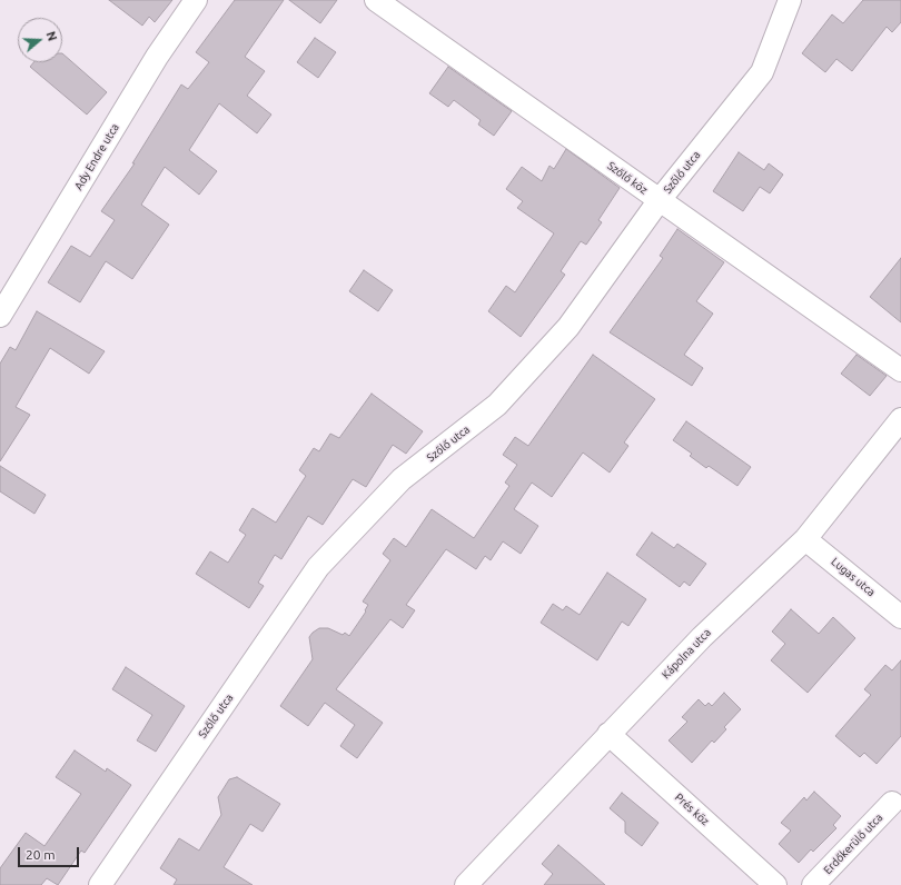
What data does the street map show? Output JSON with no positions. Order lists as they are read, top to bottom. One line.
{"streets":{"street":["Ady Endre utca","Szőlő utca","Szőlő köz","Lugas utca","Kápolna utca","Prés köz","Erdőkerülő utca"]},"crossings":[["Szőlő utca","Szőlő köz"],["Lugas utca","Kápolna utca"],["Kápolna utca","Prés köz"]],"scale_bar":"20 m","north":"right"}
